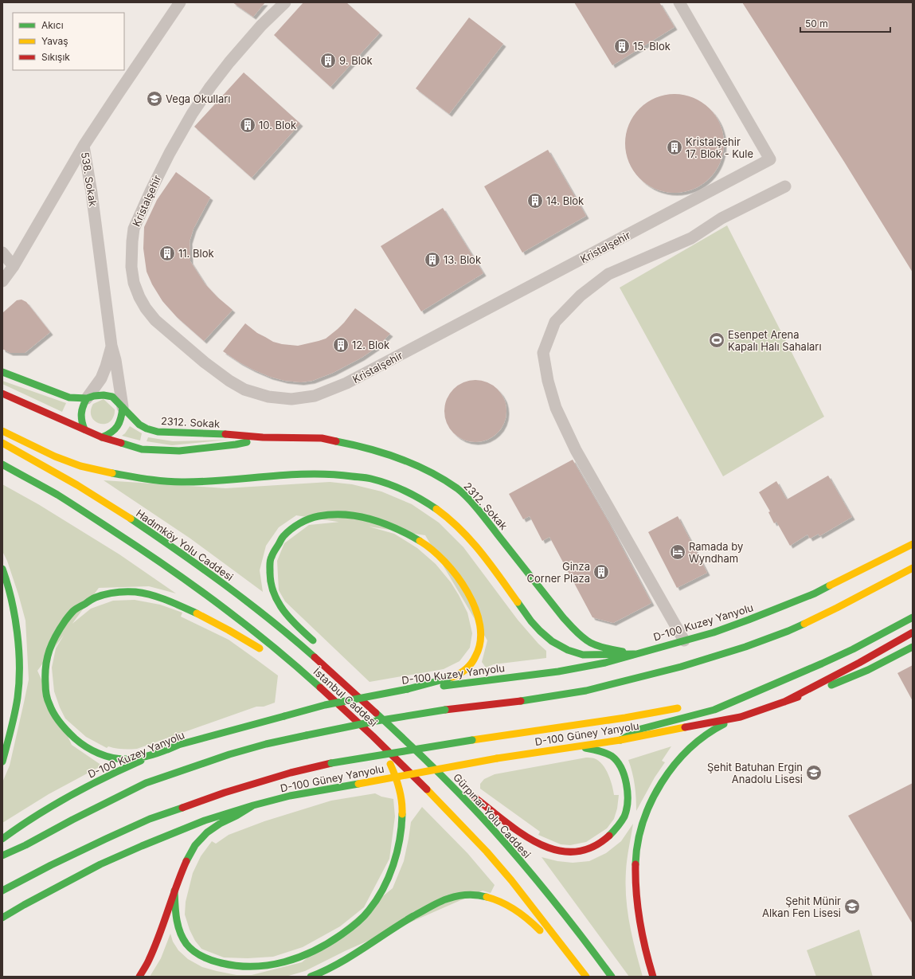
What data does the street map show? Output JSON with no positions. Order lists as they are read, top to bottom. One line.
{"streets":{"main road":["2312. Sokak","Hadımköy Yolu Caddesi","D-100 Kuzey Yanyolu","İstanbul Caddesi","D-100 Güney Yanyolu","Gürpınar Yolu Caddesi"],"street":["538. Sokak","Kristalşehir"]},"crossings":[["538. Sokak","2312. Sokak"],["2312. Sokak","D-100 Kuzey Yanyolu"],["Hadımköy Yolu Caddesi","Gürpınar Yolu Caddesi"]],"places":{"building":["15. Blok","9. Blok","10. Blok","Kristalşehir 17. Blok - Kule","14. Blok","11. Blok","13. Blok","12. Blok","Ginza Corner Plaza"],"school or university":["Vega Okulları","Şehit Batuhan Ergin Anadolu Lisesi","Şehit Münir Alkan Fen Lisesi"],"sports":["Esenpet Arena Kapalı Halı Sahaları"],"hotel":["Ramada by Wyndham"]},"legend":["Akıcı","Yavaş","Sıkışık"],"scale_bar":"50 m"}
